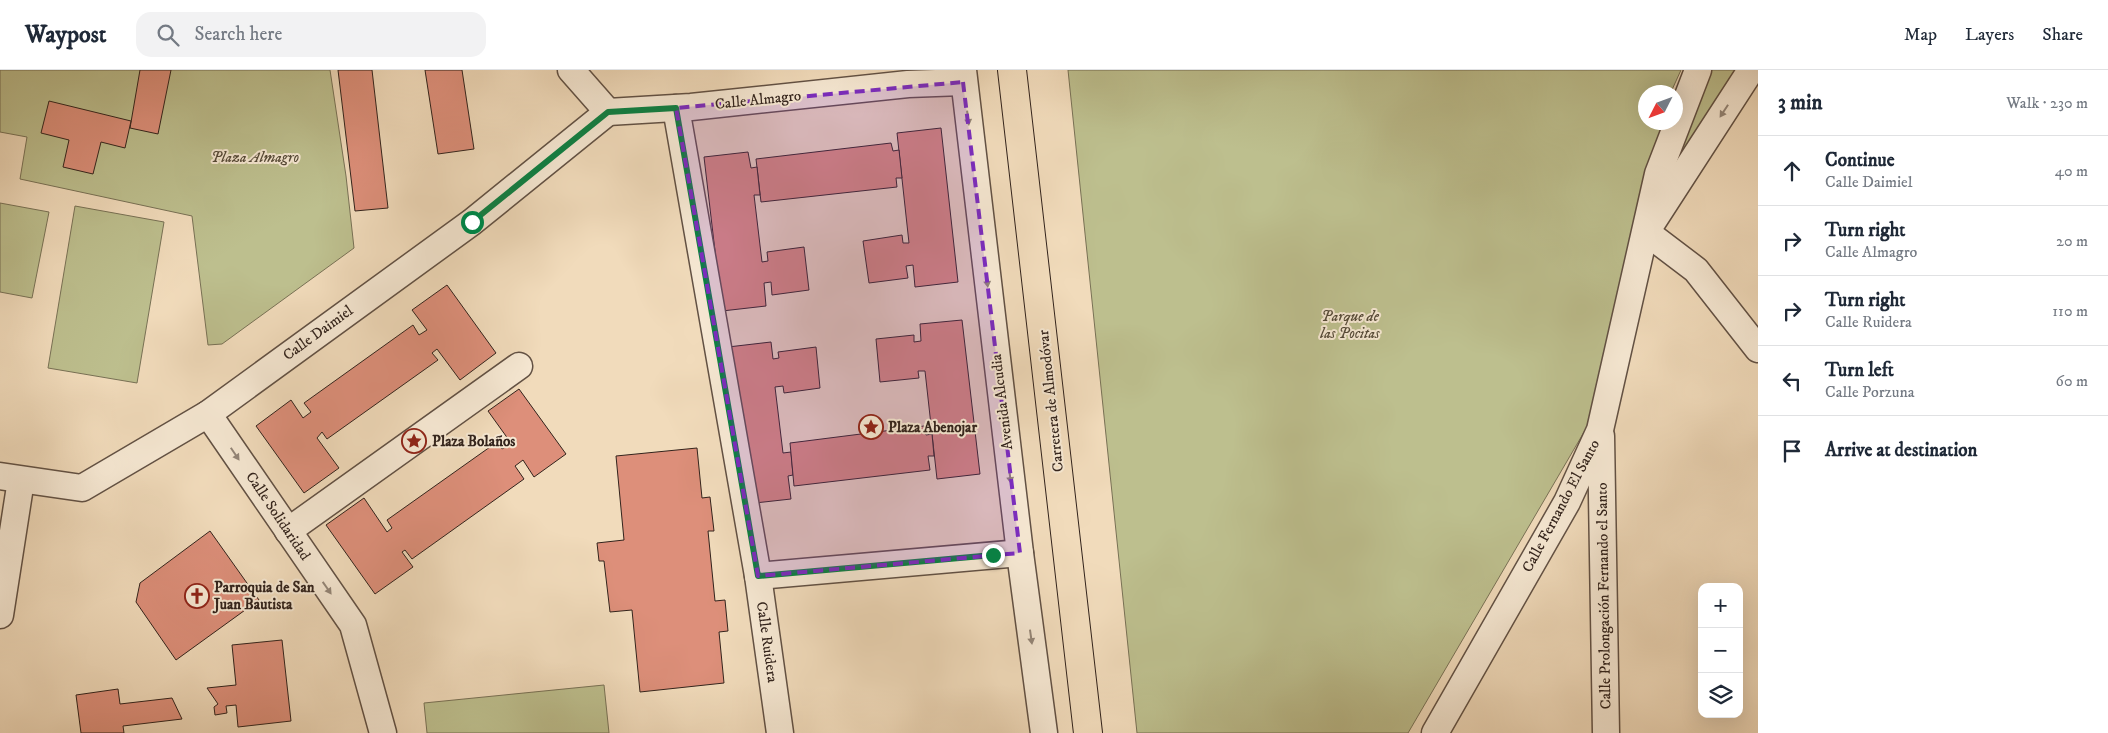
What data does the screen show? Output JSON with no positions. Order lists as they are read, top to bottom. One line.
{"streets":{"main road":["Carretera de Almodóvar"],"street":["Calle Almagro","Calle Daimiel","Avenida Alcudia","Calle Fernando El Santo","Calle Solidaridad","Calle Prolongación Fernando el Santo","Calle Ruidera"]},"crossings":[["Calle Almagro","Calle Daimiel"],["Calle Almagro","Avenida Alcudia"],["Calle Almagro","Calle Ruidera"],["Calle Daimiel","Calle Solidaridad"],["Calle Fernando El Santo","Calle Prolongación Fernando el Santo"]],"one_way":["Avenida Alcudia","Calle Solidaridad"],"parks":["Plaza Almagro","Parque de las Pocitas"],"places":{"place":["Plaza Abenojar","Plaza Bolaños"],"church":["Parroquia de San Juan Bautista"]},"north":"bottom left","page":{"header":"Waypost","search":"Search here","nav":["Map","Layers","Share"],"heading":["3 min","Walk · 230 m"],"list":[["Continue","Calle Daimiel","40 m"],["Turn right","Calle Almagro","20 m"],["Turn right","Calle Ruidera","110 m"],["Turn left","Calle Porzuna","60 m"],"Arrive at destination"],"map_buttons":["+","−"]}}
